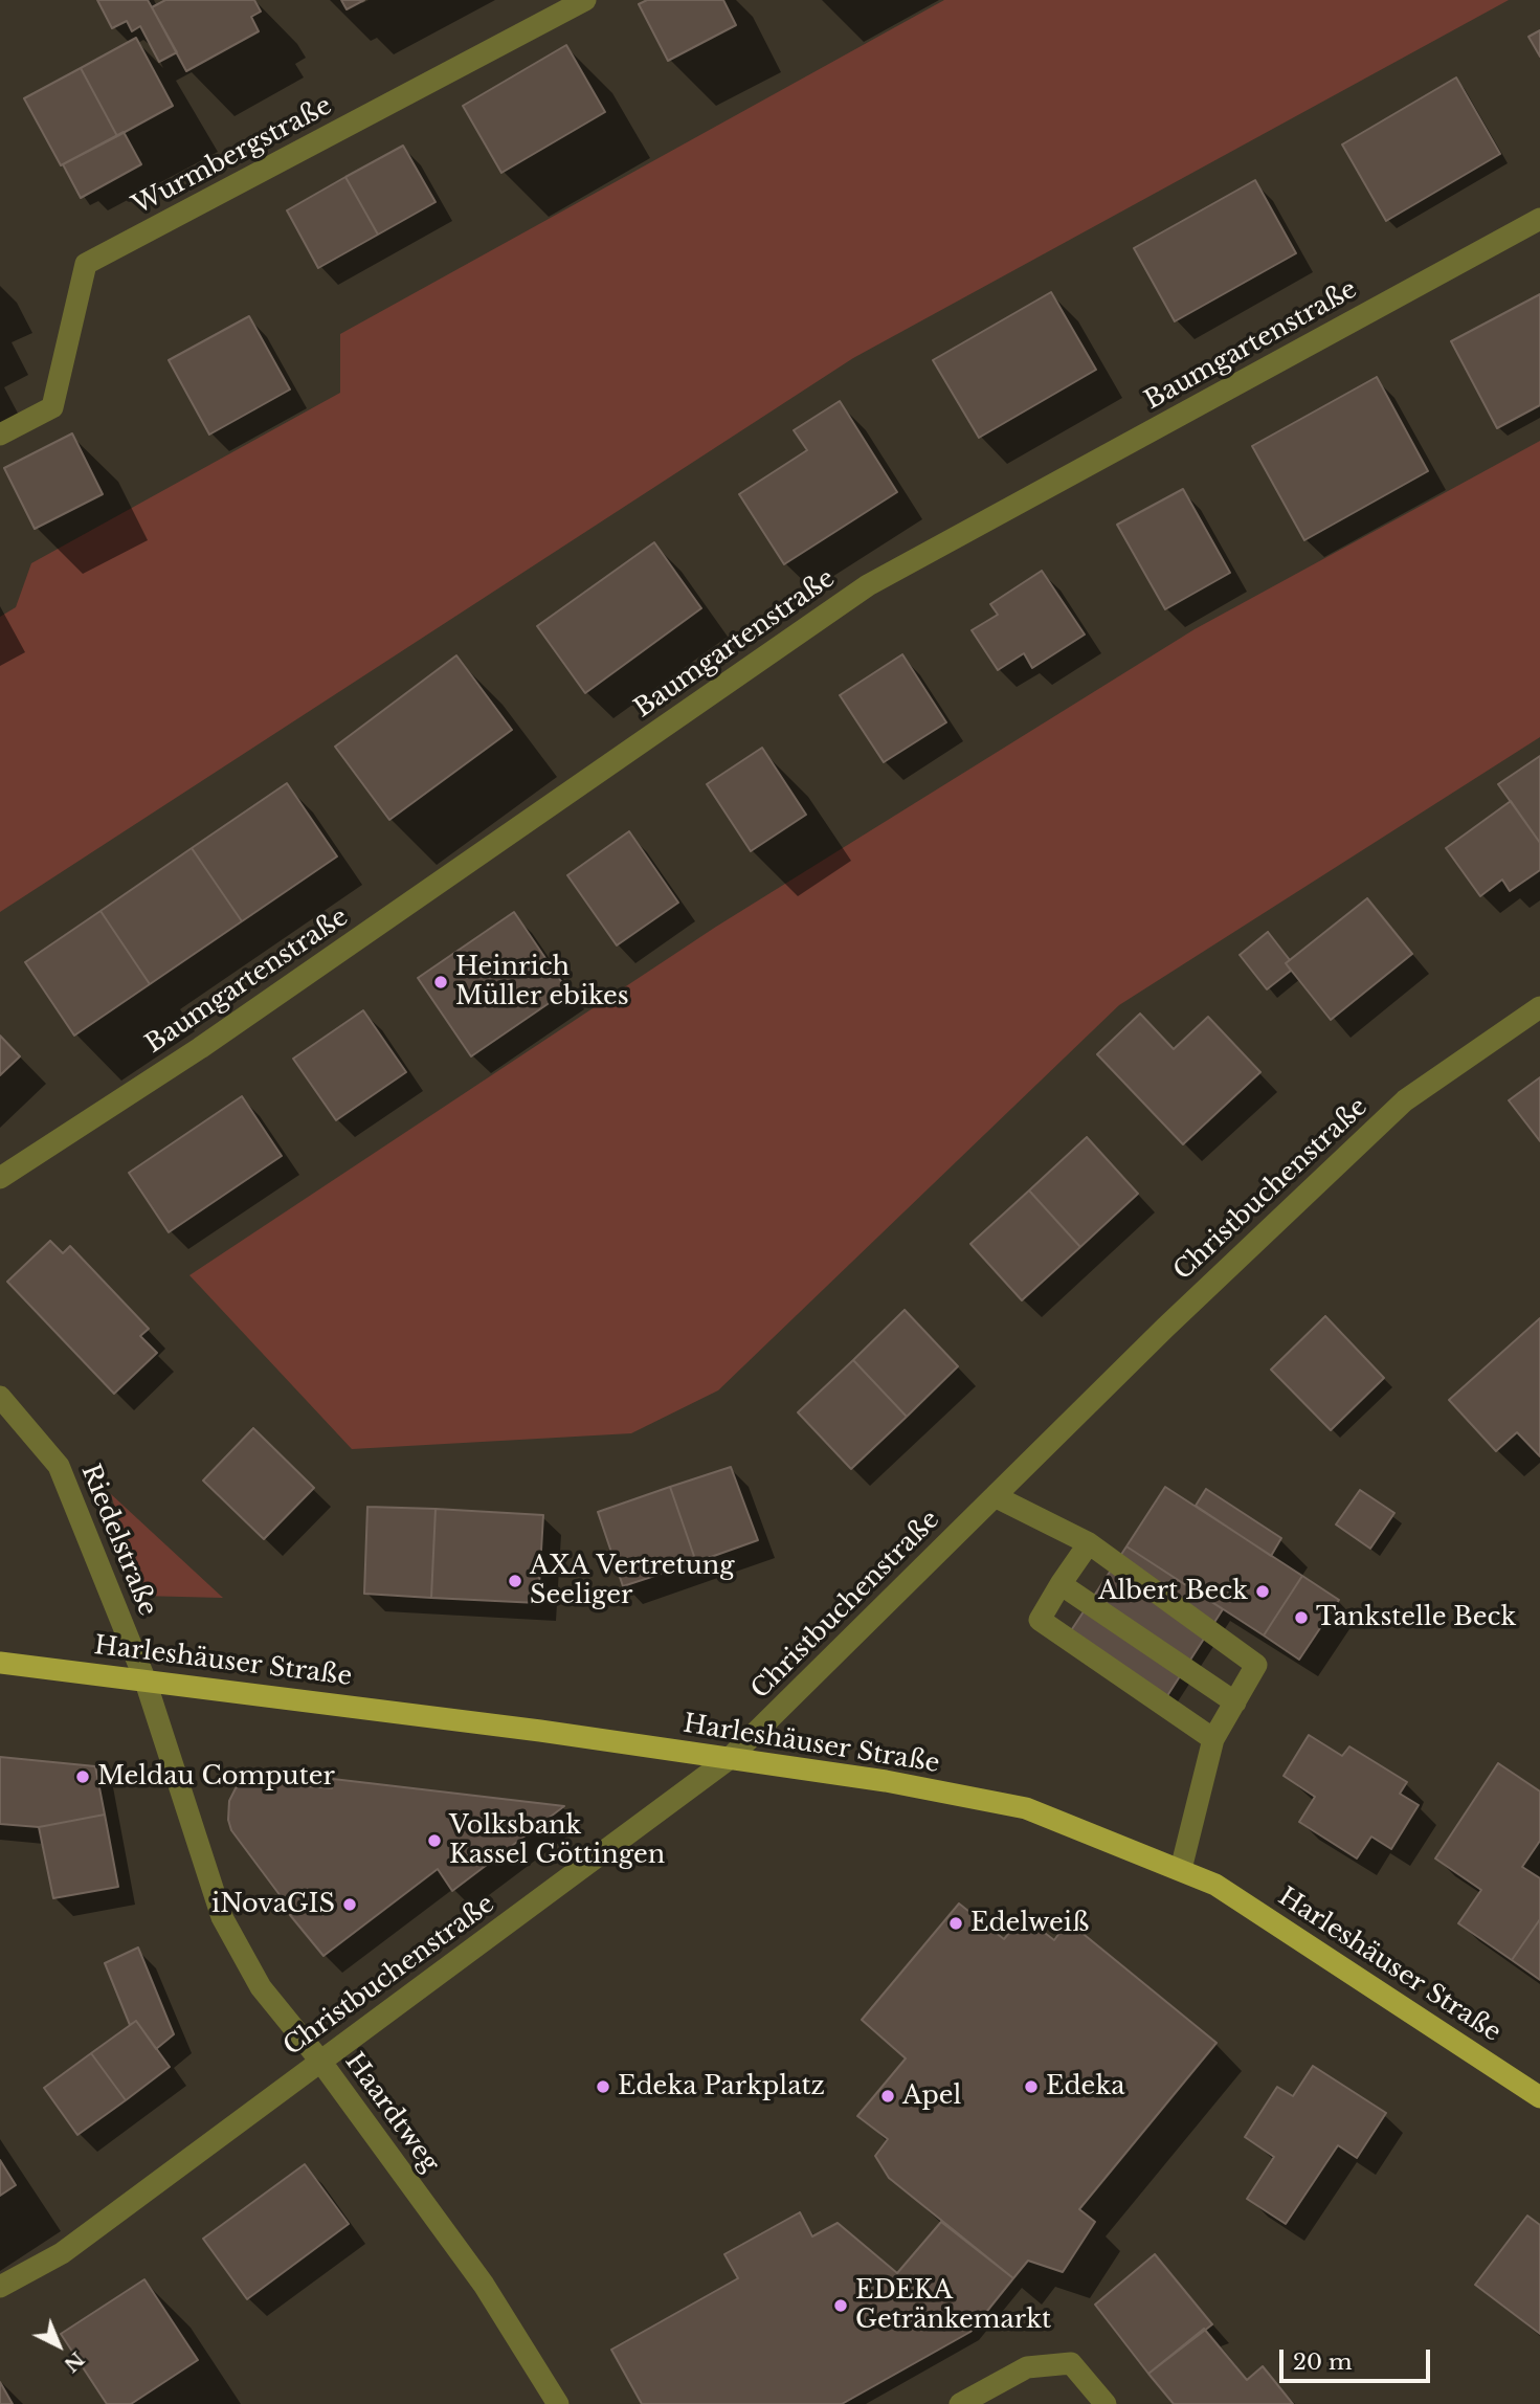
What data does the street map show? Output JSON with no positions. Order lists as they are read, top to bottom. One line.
{"streets":{"main road":["Harleshäuser Straße"],"street":["Wurmbergstraße","Baumgartenstraße","Christbuchenstraße","Riedelstraße","Haardtweg"]},"crossings":[["Christbuchenstraße","Harleshäuser Straße"],["Christbuchenstraße","Haardtweg"],["Riedelstraße","Harleshäuser Straße"],["Riedelstraße","Haardtweg"],["Harleshäuser Straße","Haardtweg"]],"places":["Heinrich Müller ebikes","AXA Vertretung Seeliger","Albert Beck","Tankstelle Beck","Meldau Computer","Volksbank Kassel Göttingen","iNovaGIS","Edelweiß","Edeka Parkplatz","Edeka","Apel","EDEKA Getränkemarkt"],"scale_bar":"20 m","north":"bottom right"}
